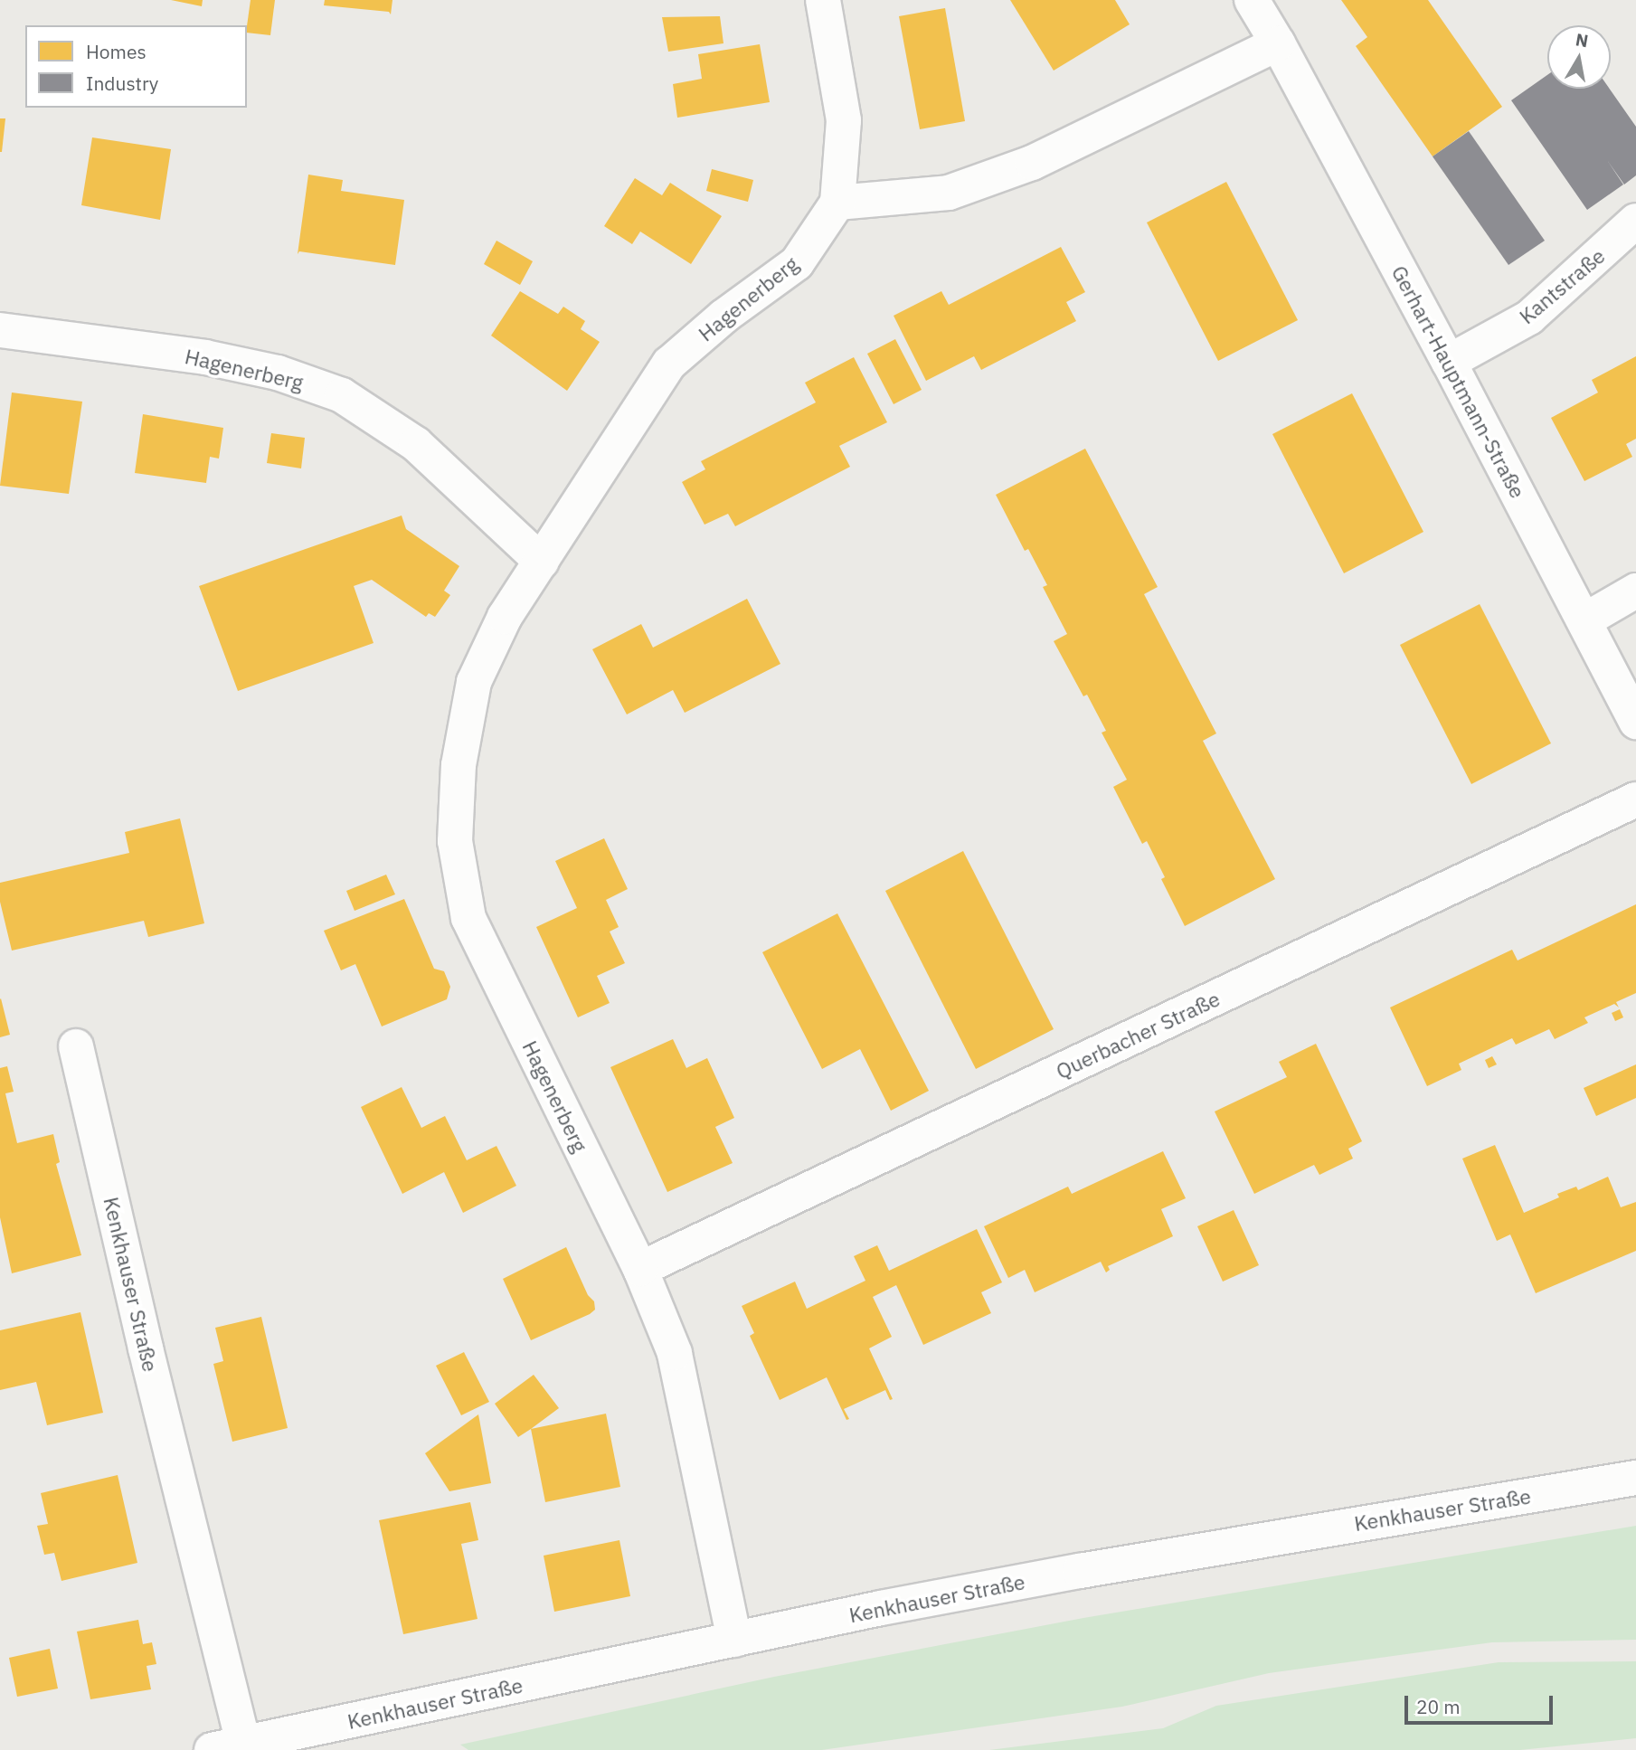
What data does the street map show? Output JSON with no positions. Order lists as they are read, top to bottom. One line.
{"streets":{"street":["Kantstraße","Hagenerberg","Gerhart-Hauptmann-Straße","Querbacher Straße","Kenkhauser Straße"]},"crossings":[["Kantstraße","Gerhart-Hauptmann-Straße"],["Hagenerberg","Querbacher Straße"],["Hagenerberg","Kenkhauser Straße"]],"legend":["Homes","Industry"],"scale_bar":"20 m","north":"top"}
